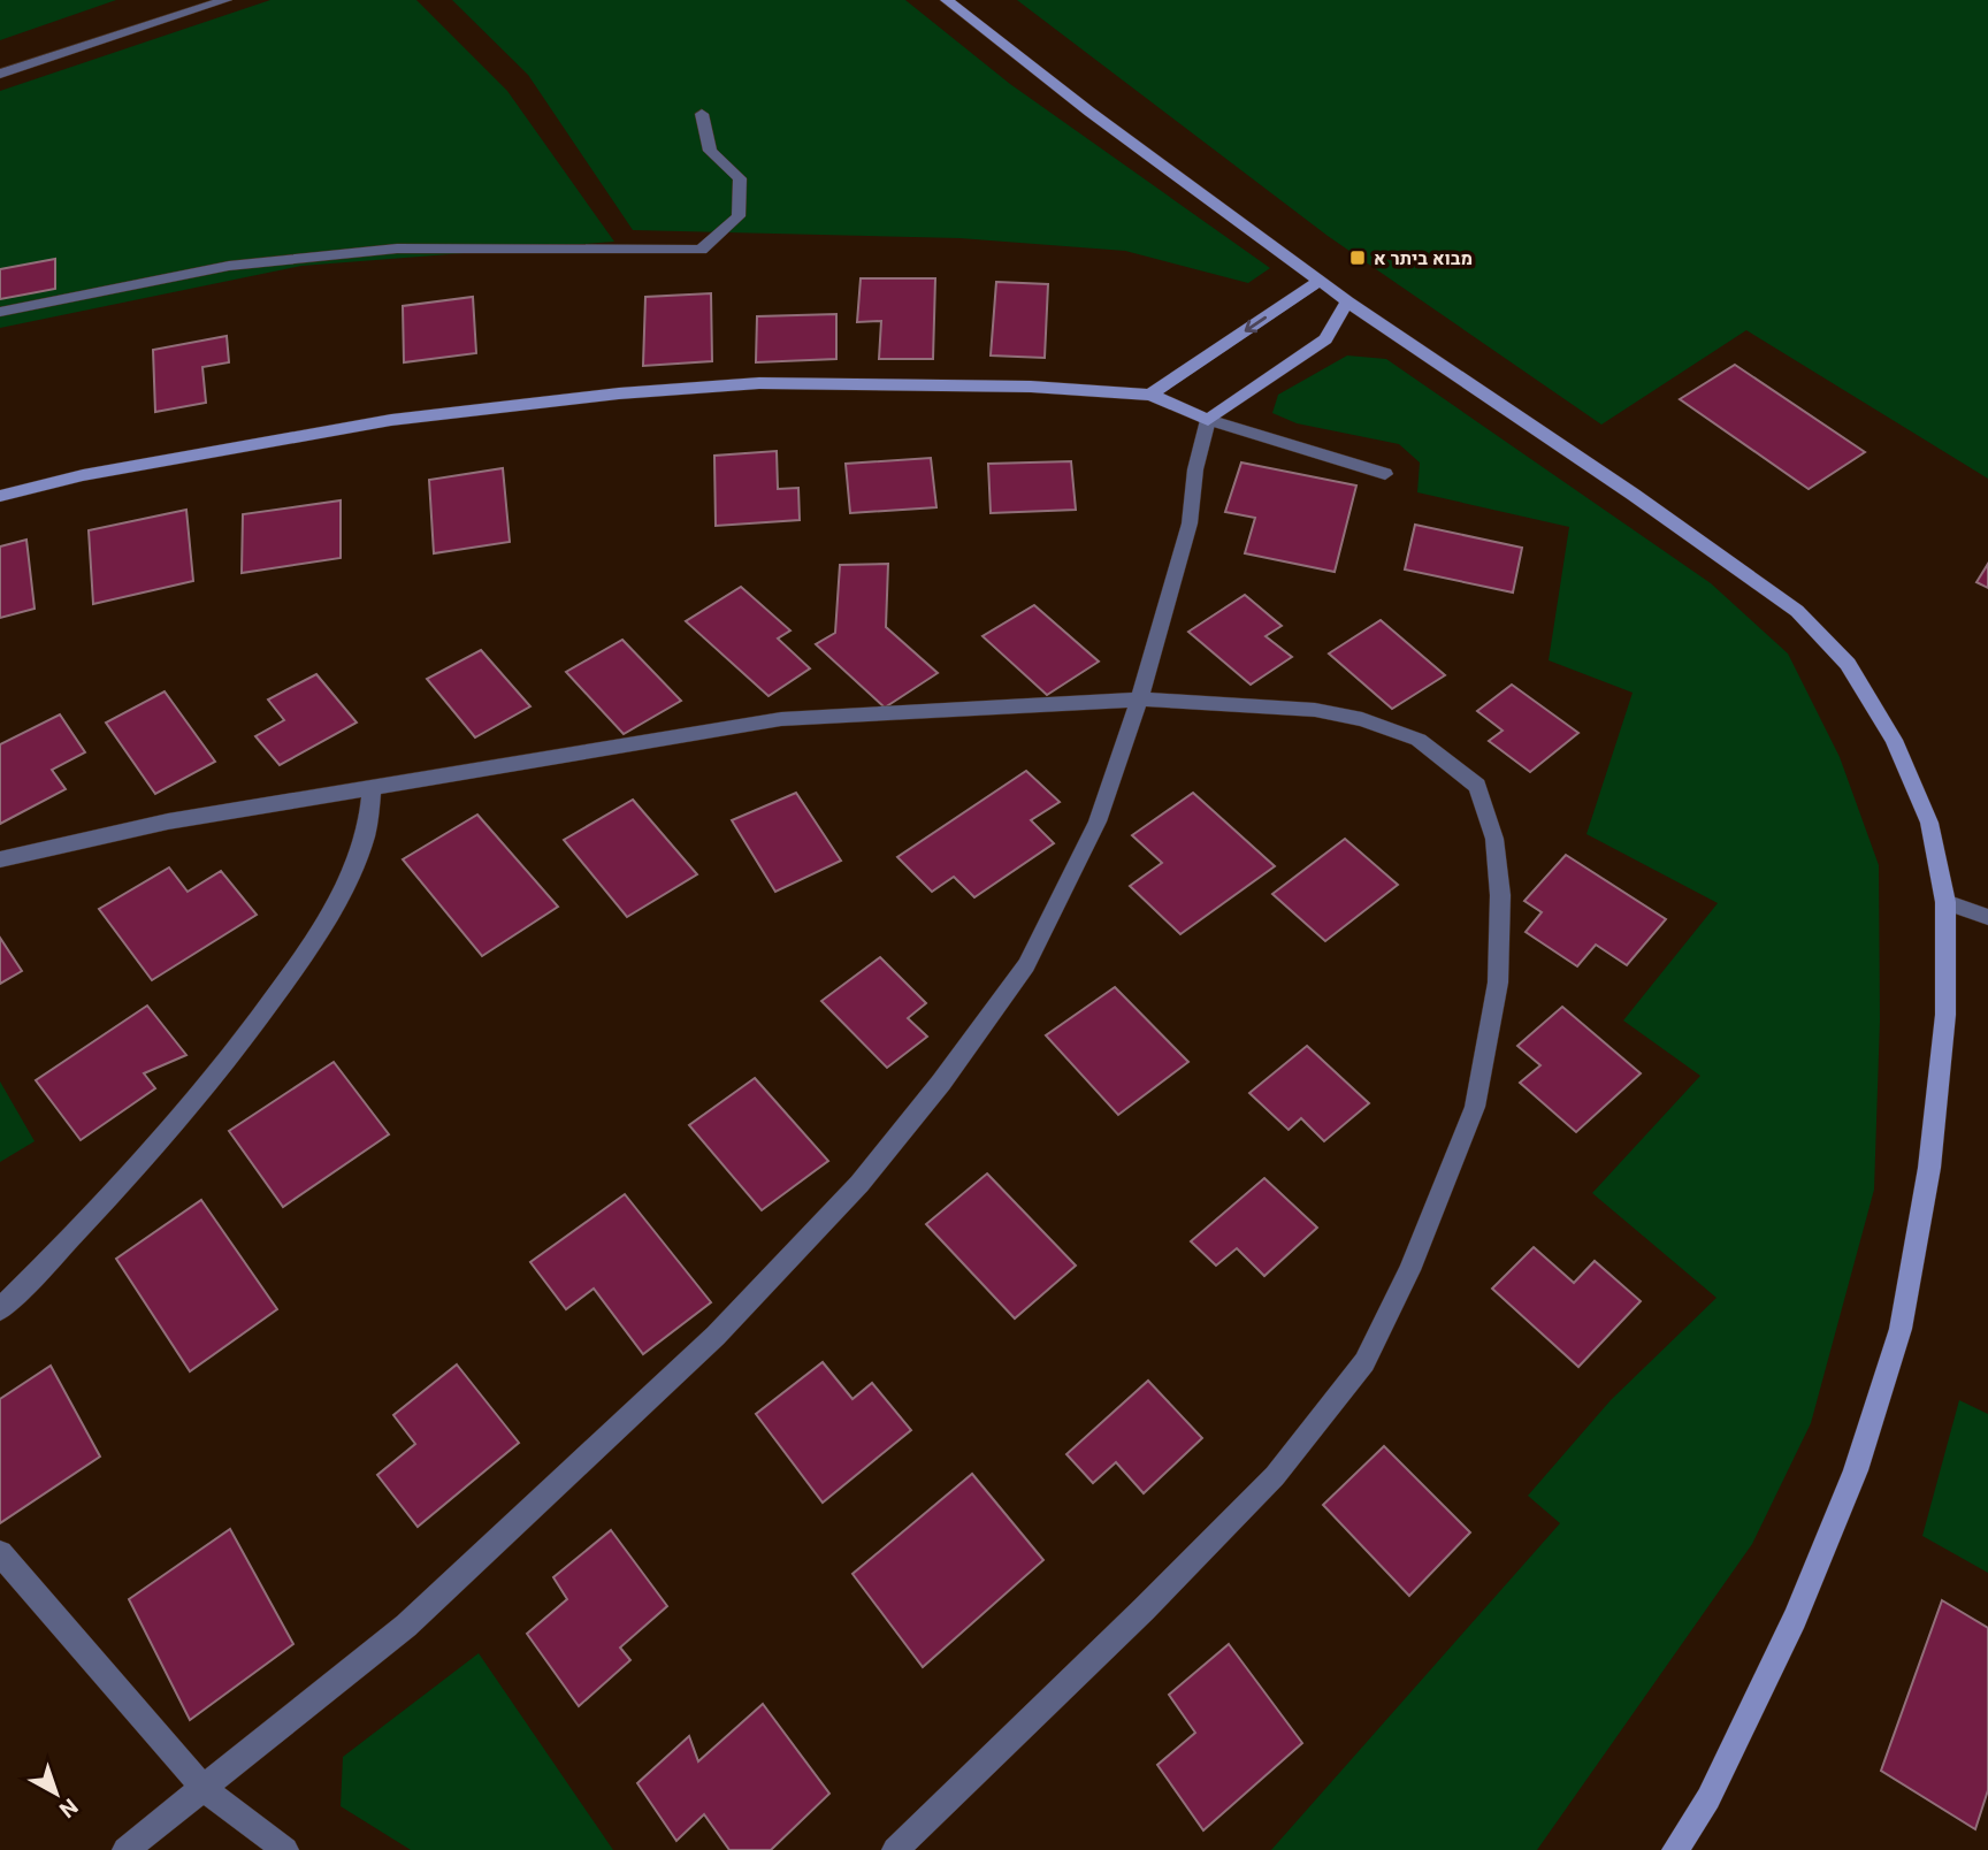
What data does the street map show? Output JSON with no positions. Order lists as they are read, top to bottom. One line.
{"places":{"transit":["מבוא ביתר א"]},"north":"bottom right"}
